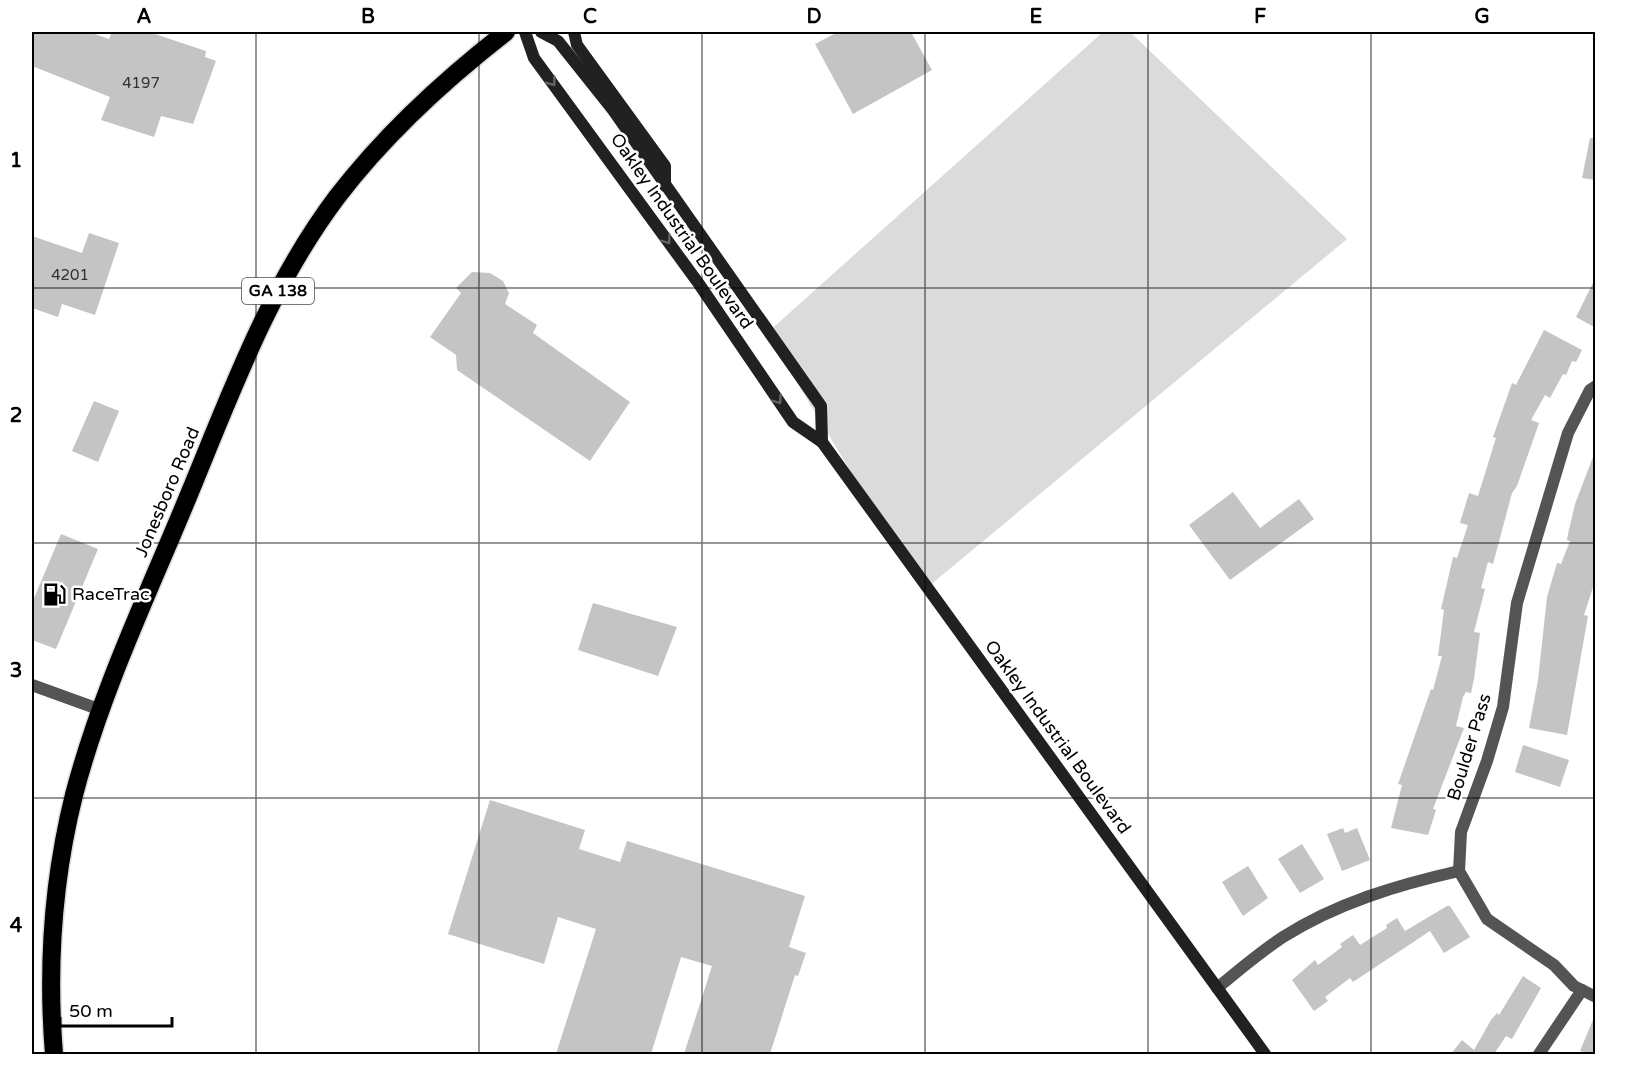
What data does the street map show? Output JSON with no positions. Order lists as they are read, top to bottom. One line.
{"streets":{"highway":["GA 138","Jonesboro Road"],"street":["Oakley Industrial Boulevard","Boulder Pass"]},"places":{"fuel station":["RaceTrac"]},"house_numbers":["4197","4201"],"scale_bar":"50 m","grid":{"columns":["A","B","C","D","E","F","G"],"rows":["1","2","3","4"]}}
